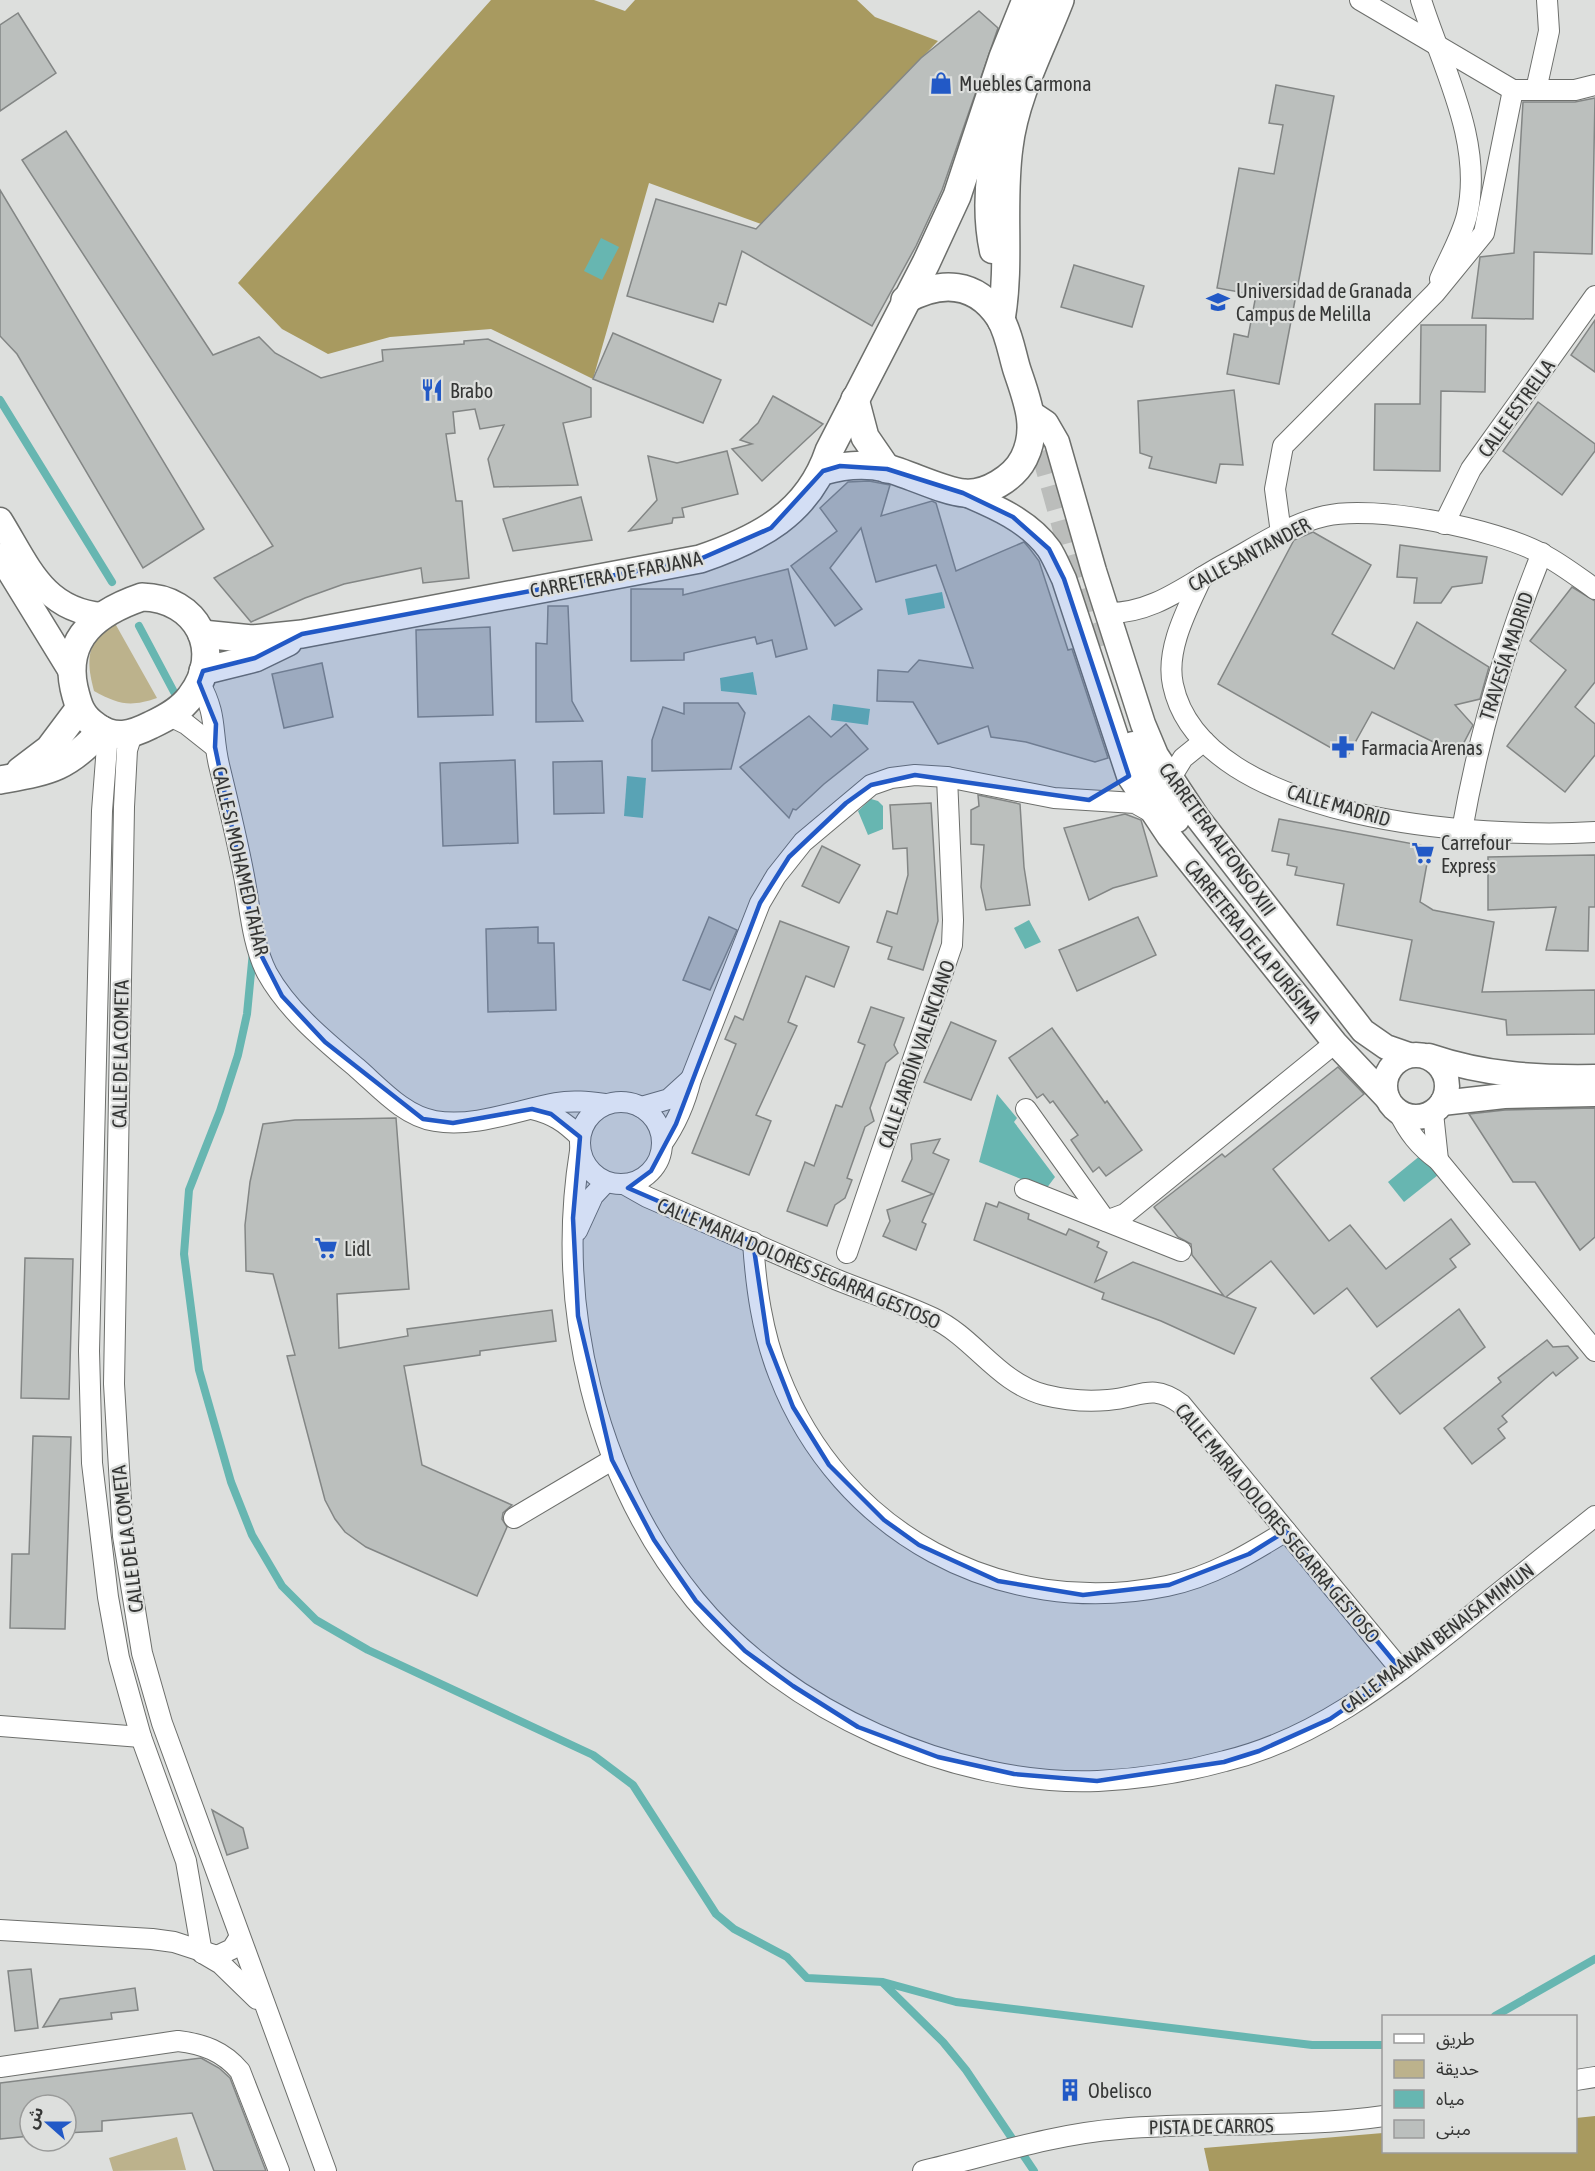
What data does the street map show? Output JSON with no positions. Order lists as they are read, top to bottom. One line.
{"streets":{"main road":["CARRETERA DE FARJANA"],"street":["CALLE ESTRELLA","CALLE SANTANDER","TRAVESÍA MADRID","CALLE MADRID","CARRETERA ALFONSO XIII","CALLE SI MOHAMED TAHAR","CARRETERA DE LA PURÍSIMA","CALLE DE LA COMETA","CALLE JARDÍN VALENCIANO","CALLE MARIA DOLORES SEGARRA GESTOSO","CALLE MAANAN BENAISA MIMUN","PISTA DE CARROS"]},"crossings":[["CALLE ESTRELLA","CALLE SANTANDER"],["CALLE SANTANDER","TRAVESÍA MADRID"],["CALLE SANTANDER","CALLE MADRID"],["CALLE SANTANDER","CARRETERA ALFONSO XIII"],["CARRETERA DE FARJANA","CARRETERA ALFONSO XIII"],["CARRETERA DE FARJANA","CALLE SI MOHAMED TAHAR"],["CARRETERA DE FARJANA","CALLE DE LA COMETA"],["TRAVESÍA MADRID","CALLE MADRID"],["CARRETERA ALFONSO XIII","CARRETERA DE LA PURÍSIMA"],["CALLE SI MOHAMED TAHAR","CALLE DE LA COMETA"],["CALLE SI MOHAMED TAHAR","CALLE MARIA DOLORES SEGARRA GESTOSO"],["CALLE SI MOHAMED TAHAR","CALLE MAANAN BENAISA MIMUN"],["CALLE MARIA DOLORES SEGARRA GESTOSO","CALLE MAANAN BENAISA MIMUN"]],"places":{"shop":["Muebles Carmona"],"school or university":["Universidad de Granada Campus de Melilla"],"restaurant":["Brabo"],"pharmacy":["Farmacia Arenas"],"supermarket":["Carrefour Express","Lidl"],"building":["Obelisco"]},"legend":["طريق","حديقة","مياه","مبنى"],"north":"left"}
